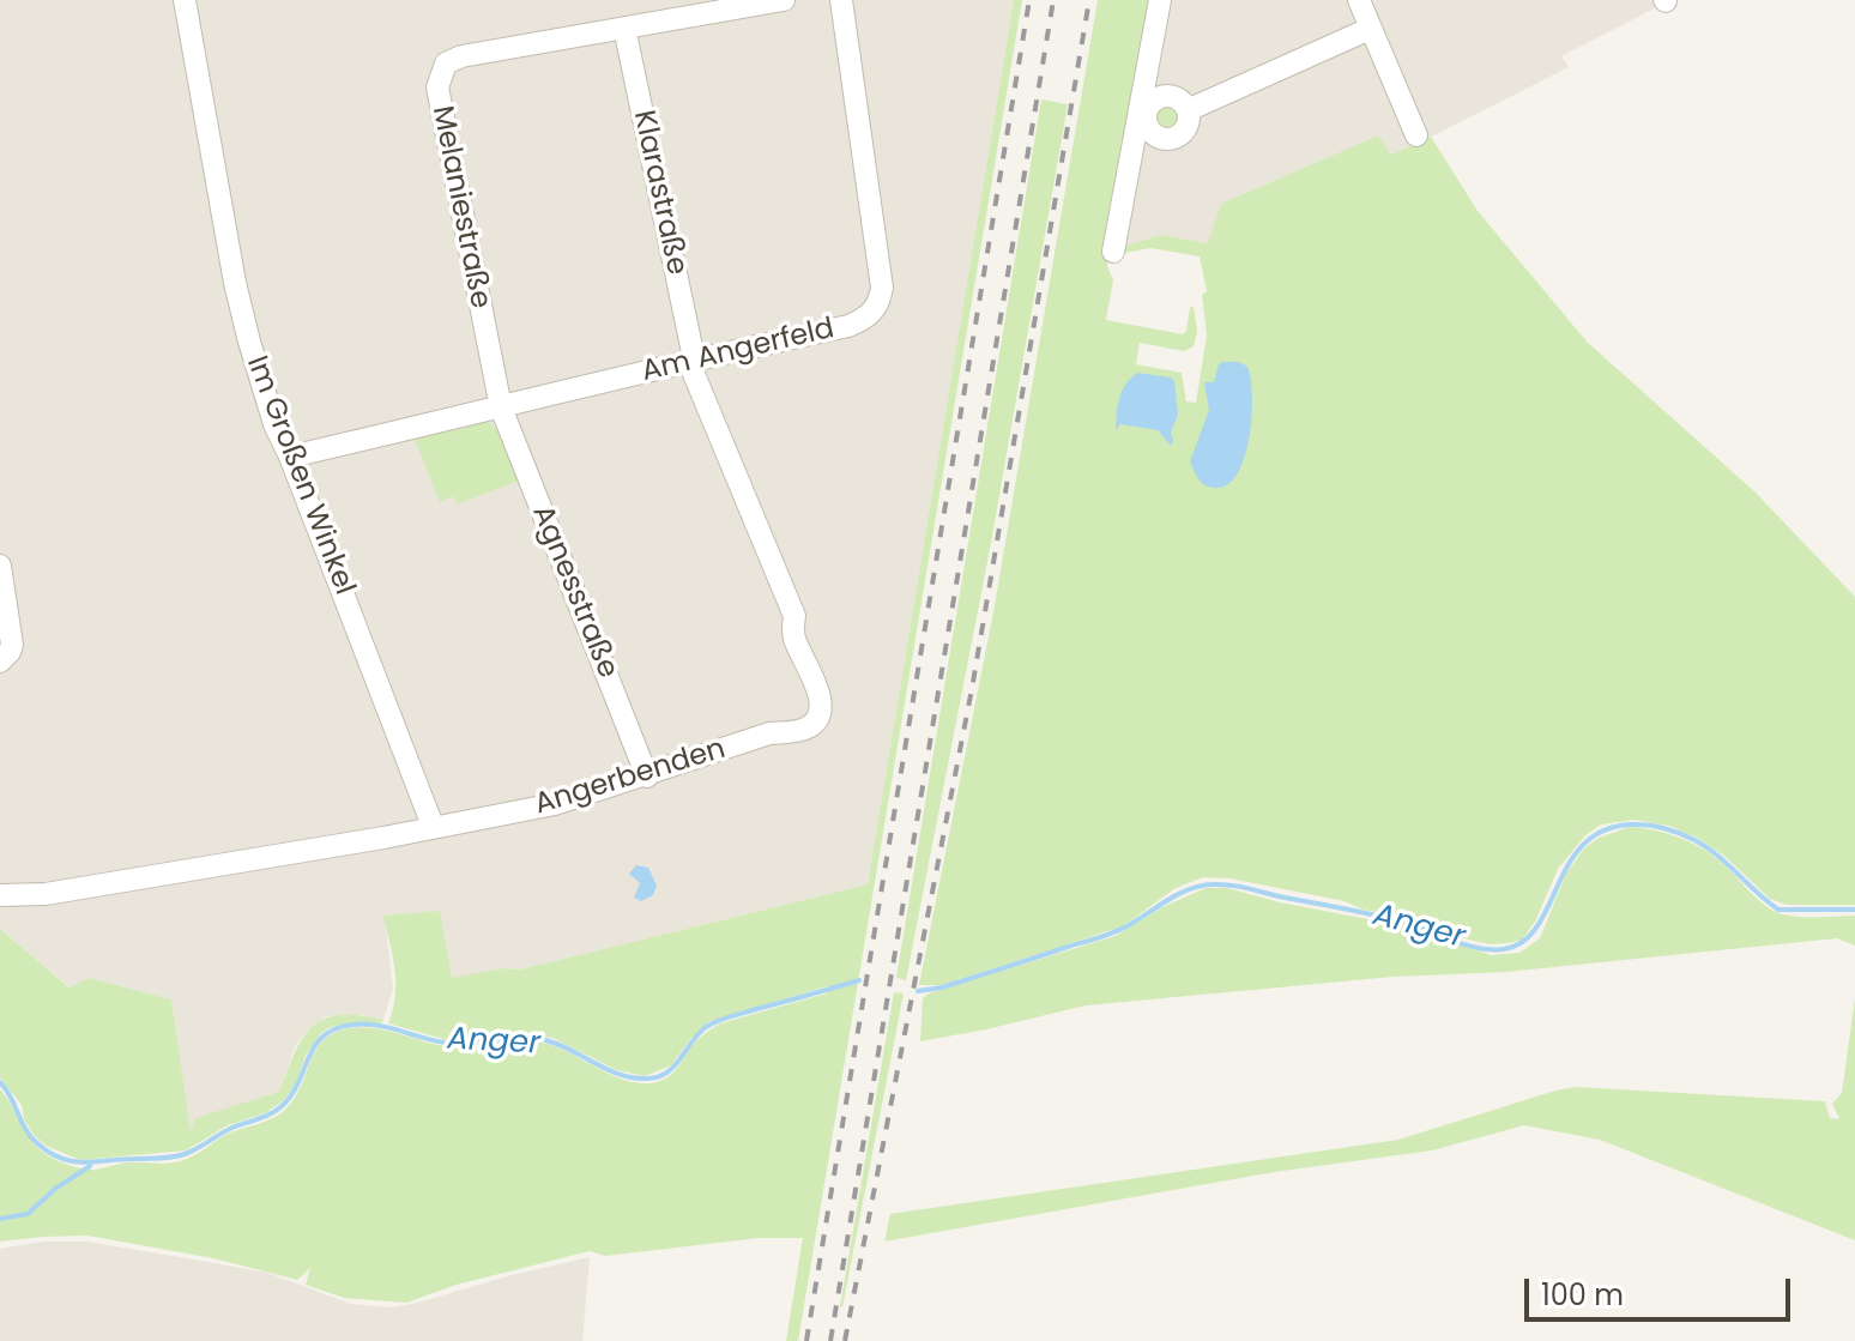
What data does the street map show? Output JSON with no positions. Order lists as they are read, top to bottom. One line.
{"streets":{"street":["Klarastraße","Melaniestraße","Am Angerfeld","Im Großen Winkel","Agnesstraße","Angerbenden"]},"crossings":[["Klarastraße","Melaniestraße"],["Klarastraße","Am Angerfeld"],["Klarastraße","Angerbenden"],["Melaniestraße","Am Angerfeld"],["Melaniestraße","Agnesstraße"],["Am Angerfeld","Im Großen Winkel"],["Am Angerfeld","Agnesstraße"],["Am Angerfeld","Angerbenden"],["Im Großen Winkel","Angerbenden"],["Agnesstraße","Angerbenden"]],"water":["Anger"],"scale_bar":"100 m"}
